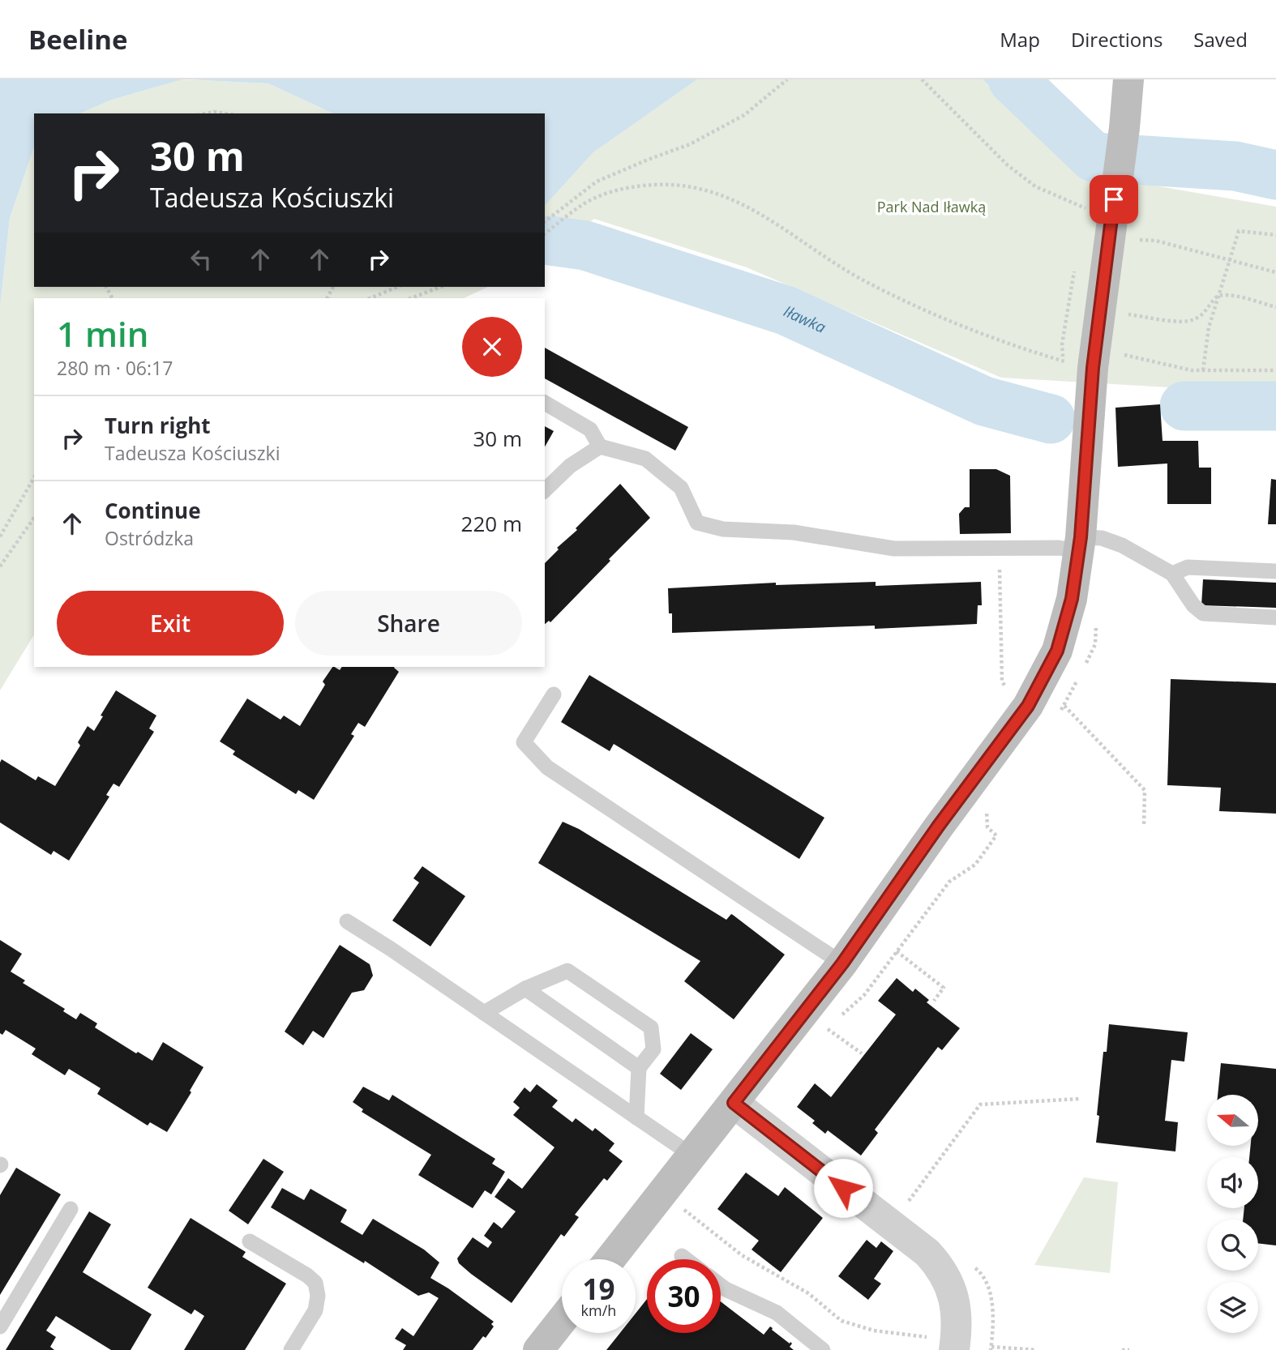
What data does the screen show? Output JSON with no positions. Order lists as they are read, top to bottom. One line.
{"water":["Iławka"],"parks":["Park Nad Iławką"],"north":"left","page":{"header":"Beeline","nav":["Map","Directions","Saved"],"turn":["30 m","Tadeusza Kościuszki"],"heading":["1 min","280 m · 06:17"],"list":[{"name":"Turn right","note":"Tadeusza Kościuszki","value":"30 m"},{"name":"Continue","note":"Ostródzka","value":"220 m"}],"buttons":["Exit","Share"],"speed":"19 km/h","limit":"30"}}
